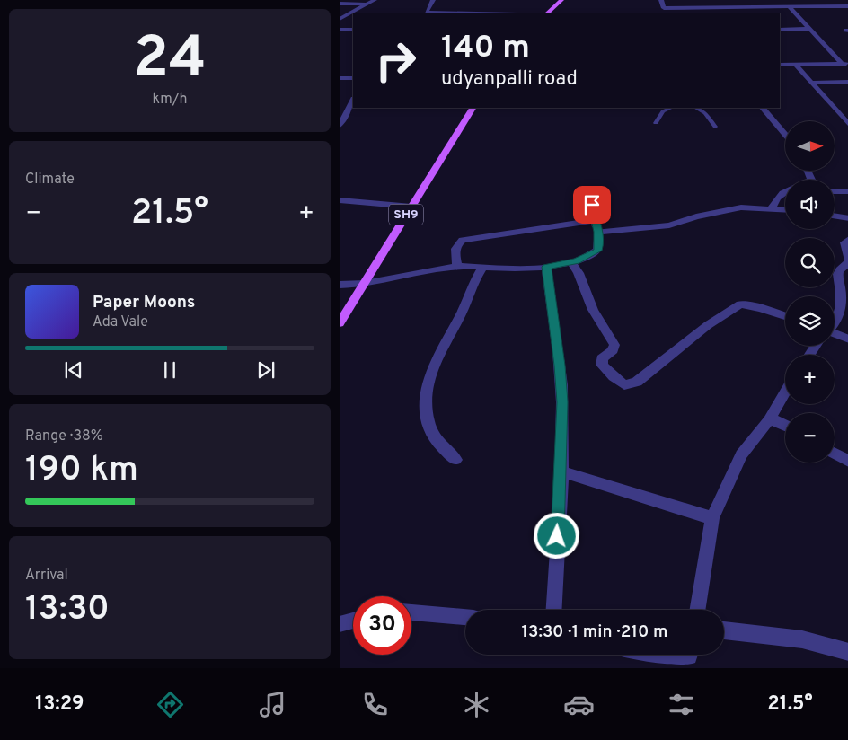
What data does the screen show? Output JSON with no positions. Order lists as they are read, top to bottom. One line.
{"streets":{"main road":["SH9"]},"north":"right","page":{"tile":[["24","km/h"],"Climate",["Range · 38%","190 km"],["Arrival","13:30"]],"turn":["140 m","udyanpalli road"],"map_buttons":["+","−"],"heat":["−","21.5°","+"],"song":["Paper Moons","Ada Vale"],"limit":"30","trip":"13:30 · 1 min · 210 m","tabs":["13:29","21.5°"]}}
